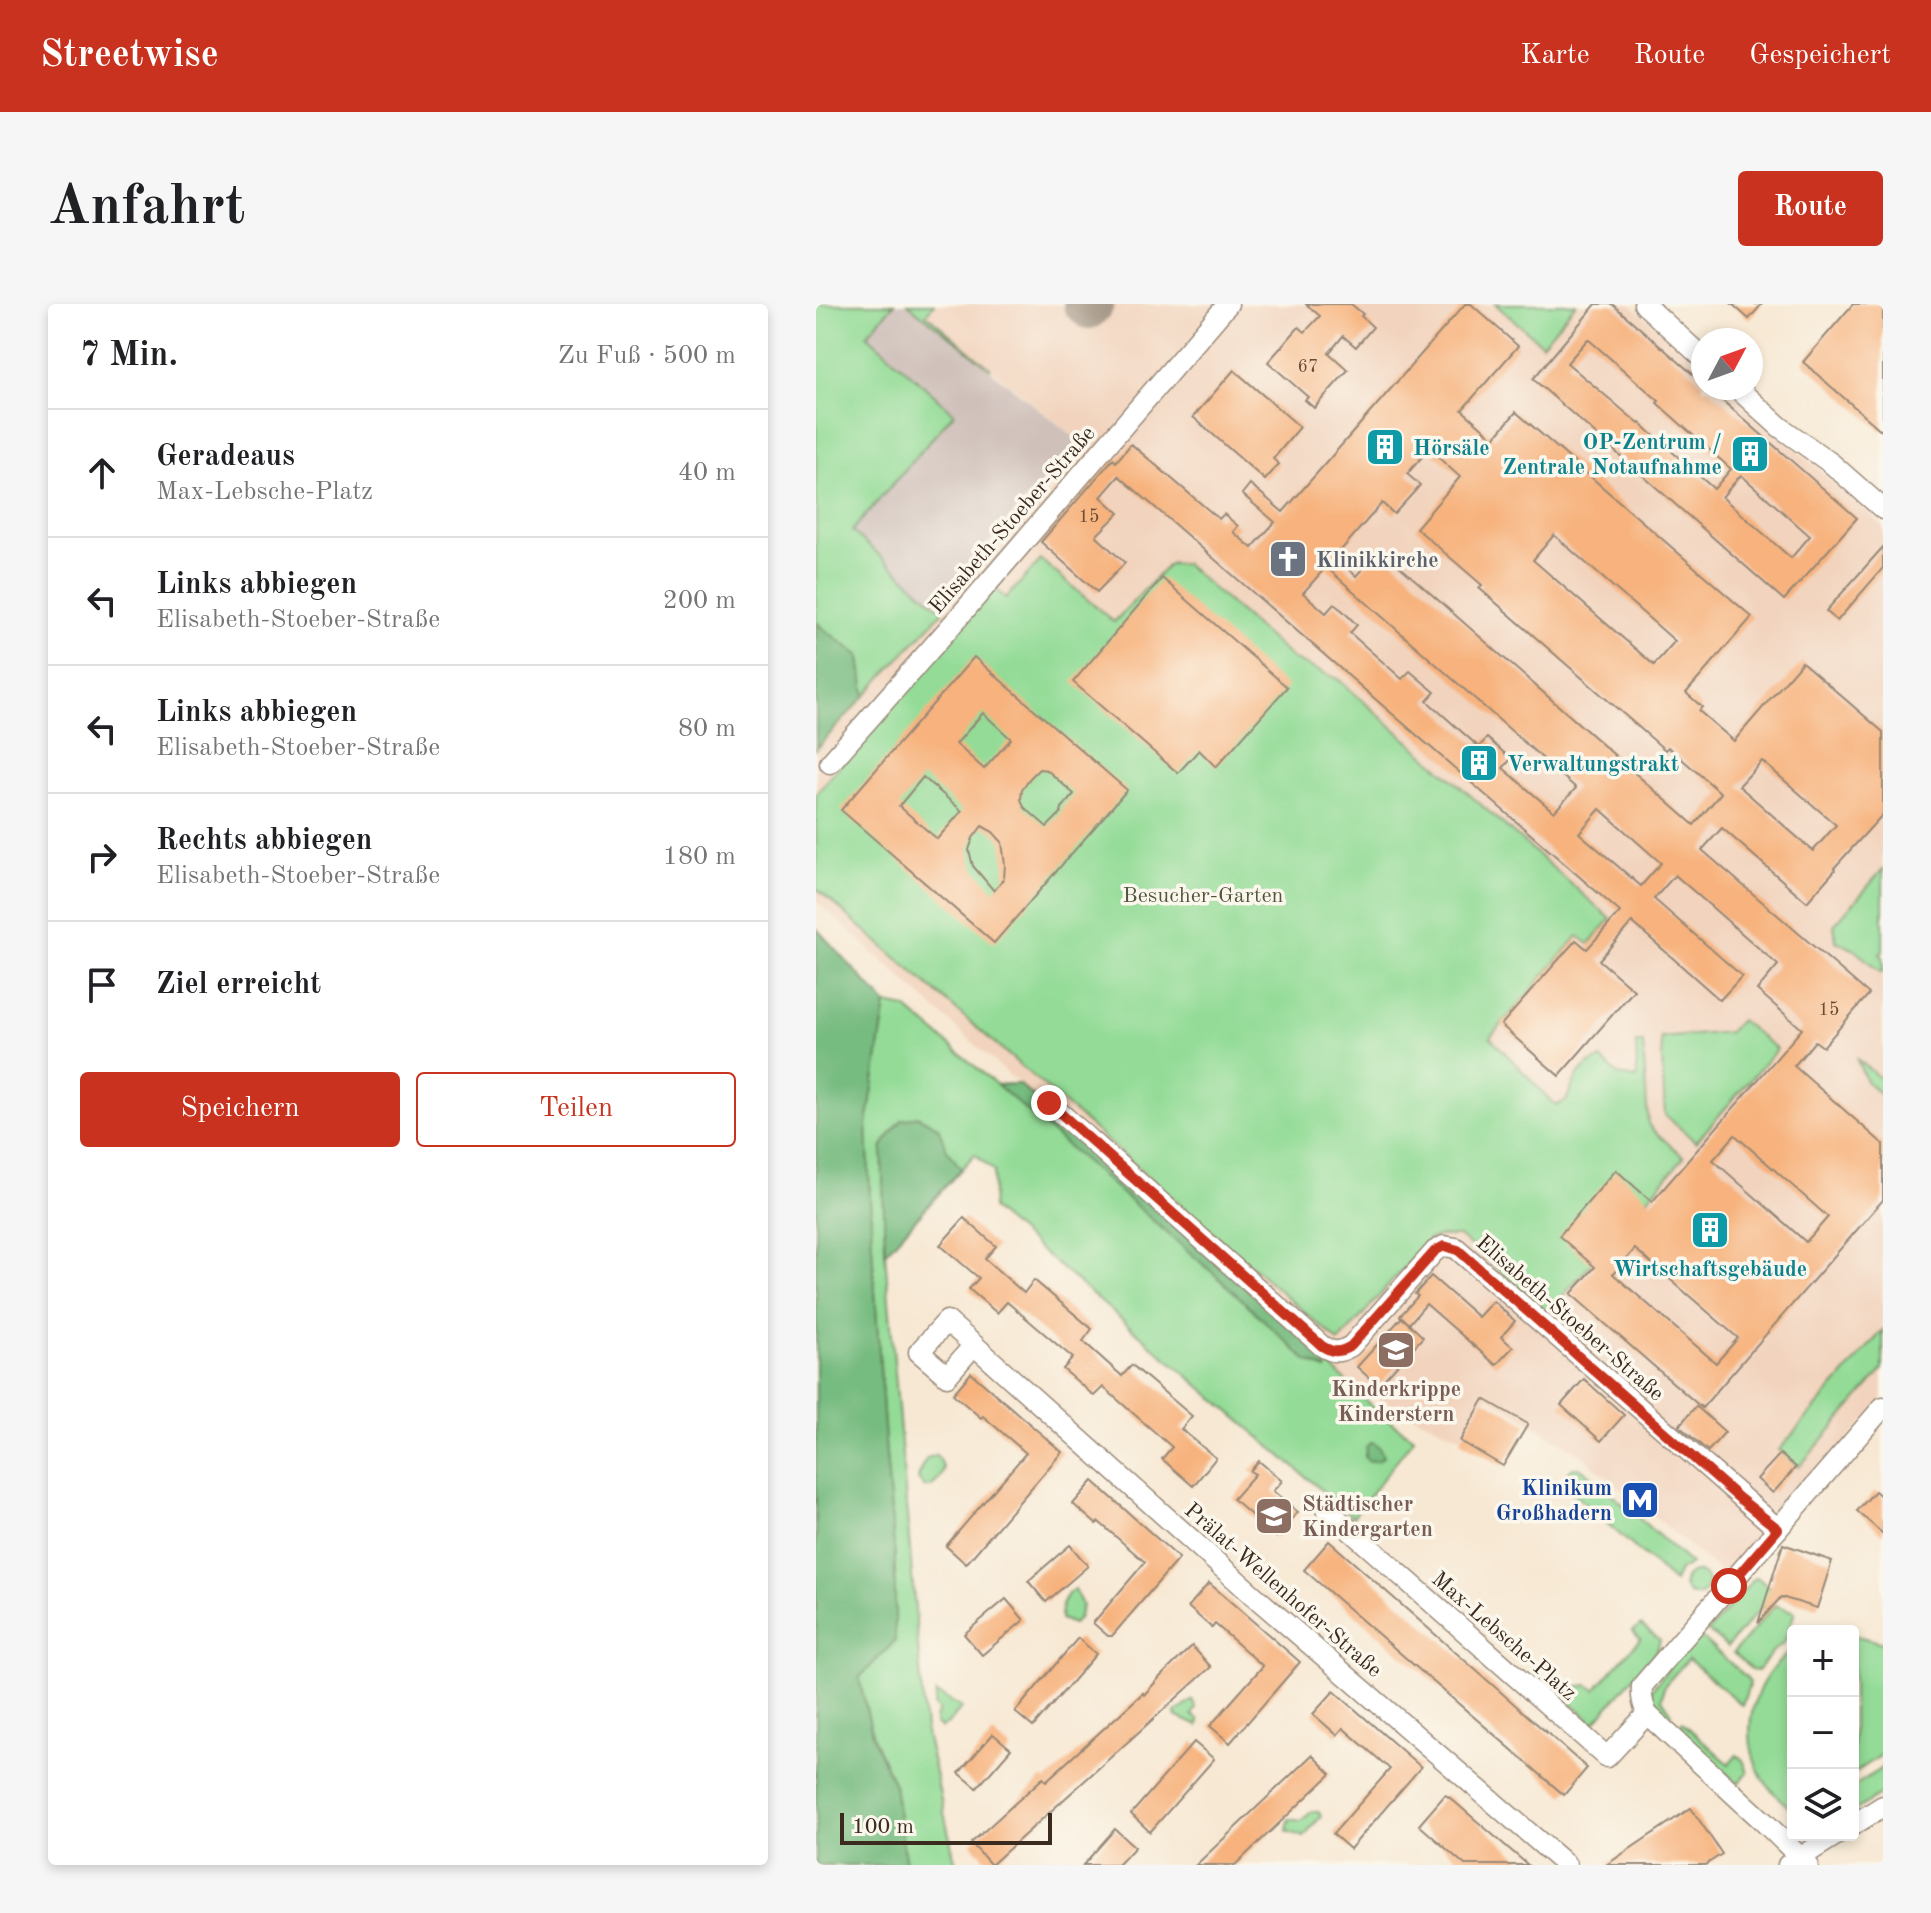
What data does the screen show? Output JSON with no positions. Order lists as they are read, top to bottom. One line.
{"streets":{"street":["Elisabeth-Stoeber-Straße","Prälat-Wellenhofer-Straße","Max-Lebsche-Platz"]},"parks":["Besucher-Garten"],"places":{"building":["Hörsäle","OP-Zentrum / Zentrale Notaufnahme","Verwaltungstrakt","Wirtschaftsgebäude"],"church":["Klinikkirche"],"school or university":["Kinderkrippe Kinderstern","Städtischer Kindergarten"],"metro station":["Klinikum Großhadern"]},"house_numbers":["67","15","15"],"scale_bar":"100 m","north":"top right","page":{"header":"Streetwise","nav":["Karte","Route","Gespeichert"],"buttons":["Route",["Speichern","Teilen"]],"title":"Anfahrt","heading":["7 Min.","Zu Fuß · 500 m"],"list":[["Geradeaus","Max-Lebsche-Platz","40 m"],["Links abbiegen","Elisabeth-Stoeber-Straße","200 m"],["Links abbiegen","Elisabeth-Stoeber-Straße","80 m"],["Rechts abbiegen","Elisabeth-Stoeber-Straße","180 m"],"Ziel erreicht"],"map_buttons":["+","−"],"scale":"100 m"}}
